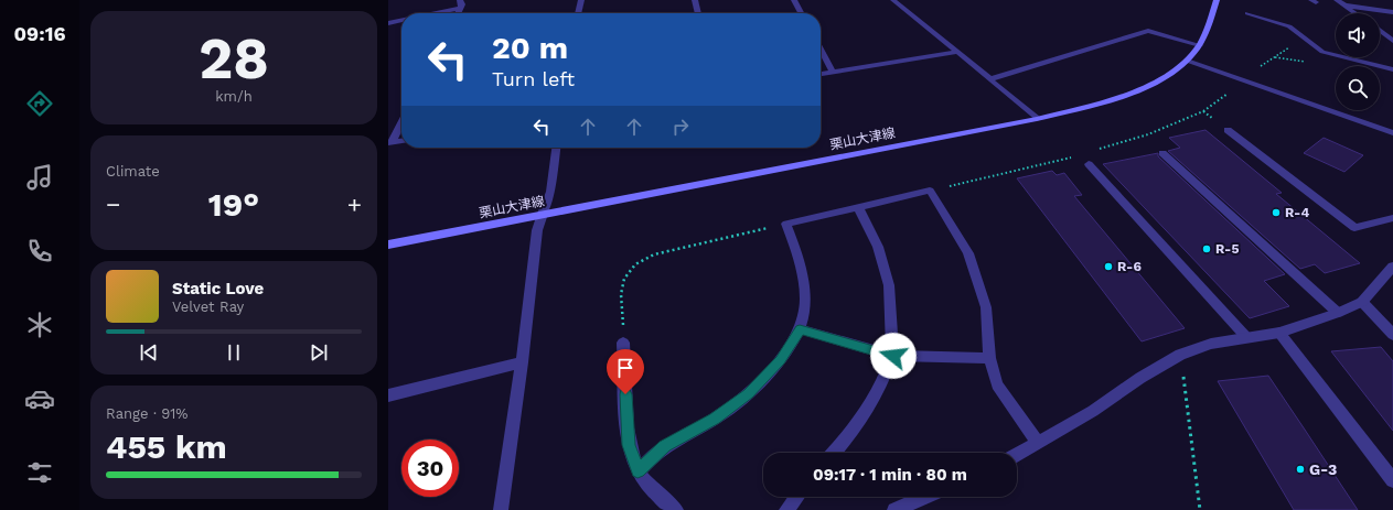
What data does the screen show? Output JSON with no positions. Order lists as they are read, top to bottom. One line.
{"streets":{"main road":["栗山大津線"]},"places":["R-4","R-5","R-6","G-3"],"page":{"tabs":"09:16","tile":[["28","km/h"],"Climate",["Range · 91%","455 km"]],"turn":["20 m","Turn left"],"heat":["−","19°","+"],"song":["Static Love","Velvet Ray"],"limit":"30","trip":"09:17 · 1 min · 80 m"}}
